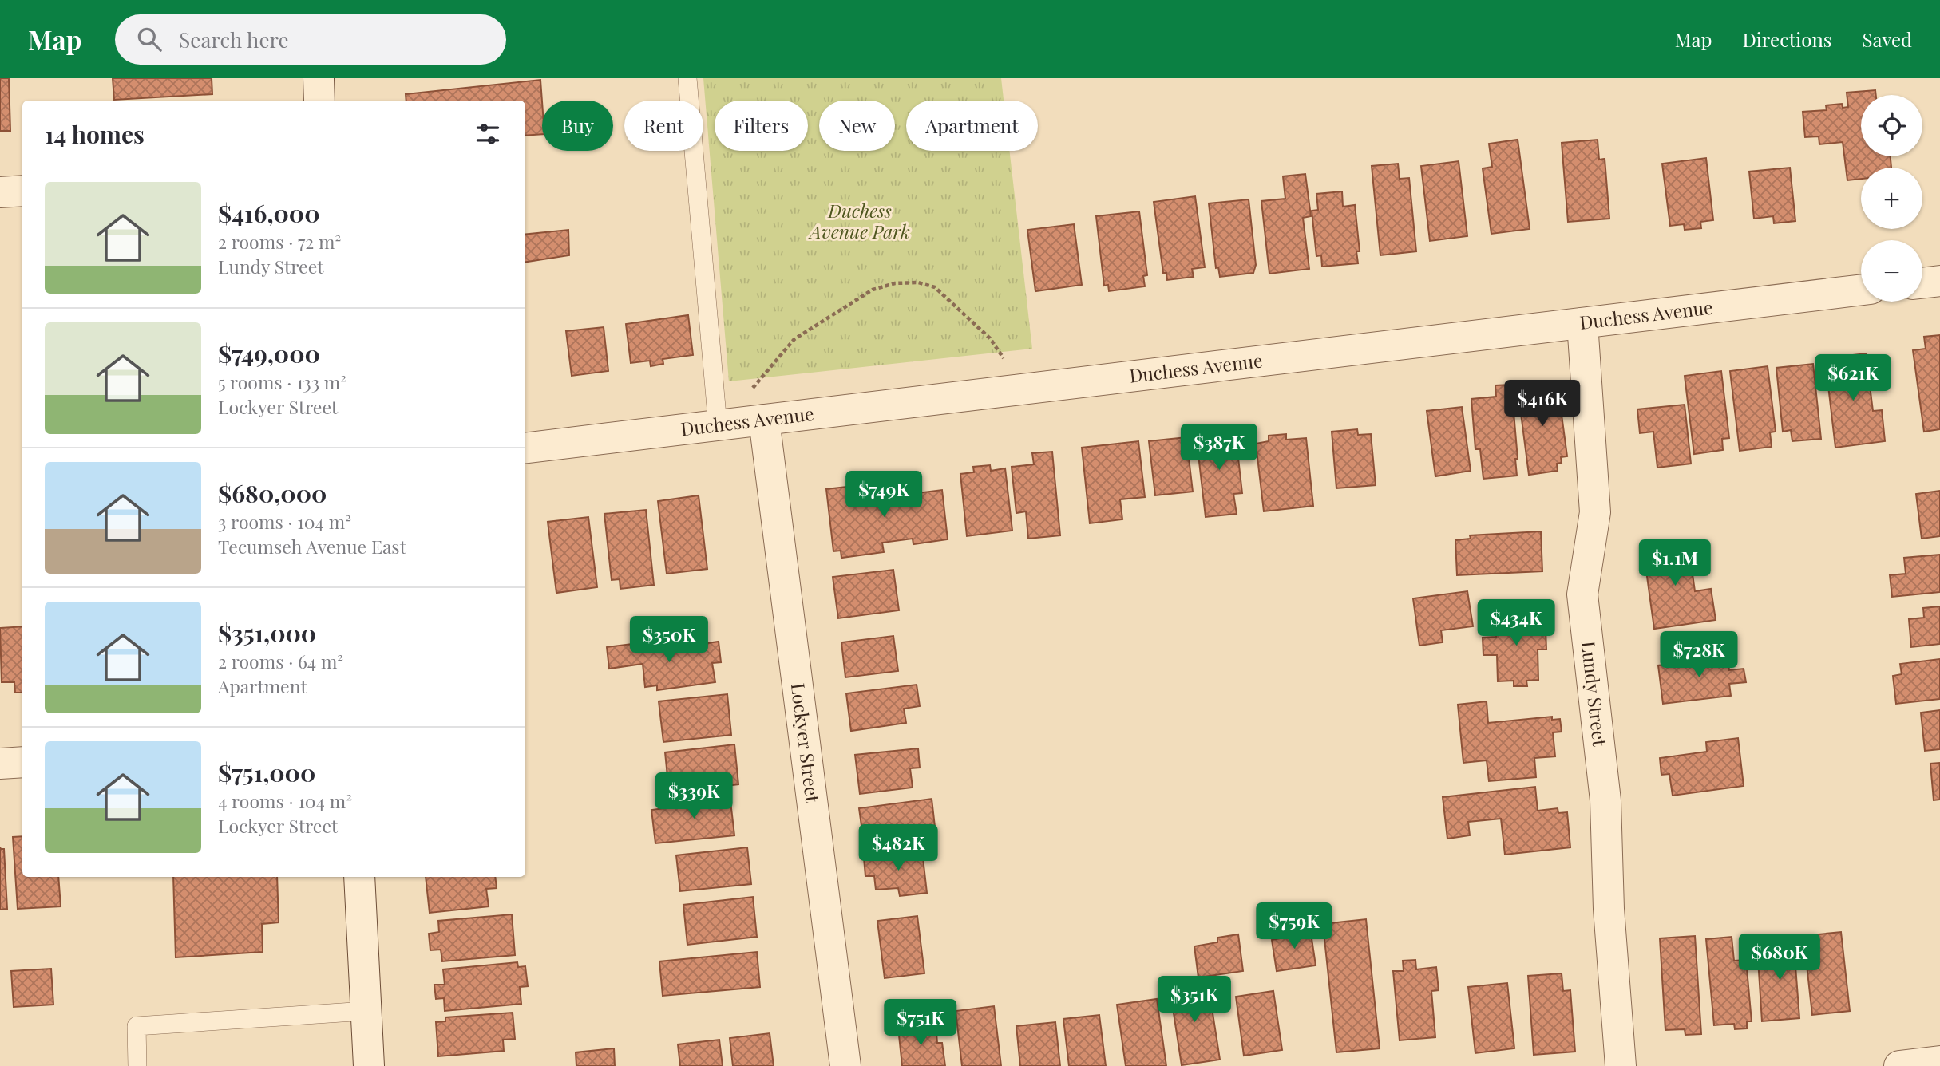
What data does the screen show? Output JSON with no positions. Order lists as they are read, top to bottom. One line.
{"streets":{"street":["Duchess Avenue","Lundy Street","Lockyer Street"]},"crossings":[["Duchess Avenue","Lundy Street"],["Duchess Avenue","Lockyer Street"]],"parks":["Duchess Avenue Park"],"page":{"header":"Map","search":"Search here","nav":["Map","Directions","Saved"],"map_buttons":["+","−"],"chip":["Buy","Rent","Filters","New","Apartment"],"heading":"14 homes","list":[{"name":"$416,000","note":"2 rooms · 72 m² · Lundy Street"},{"name":"$749,000","note":"5 rooms · 133 m² · Lockyer Street"},{"name":"$680,000","note":"3 rooms · 104 m² · Tecumseh Avenue East"},{"name":"$351,000","note":"2 rooms · 64 m² · Apartment"},{"name":"$751,000","note":"4 rooms · 104 m² · Lockyer Street"}],"price":["$621K","$416K","$387K","$749K","$1.1M","$434K","$350K","$728K","$339K","$482K","$759K","$680K","$351K","$751K"]}}
